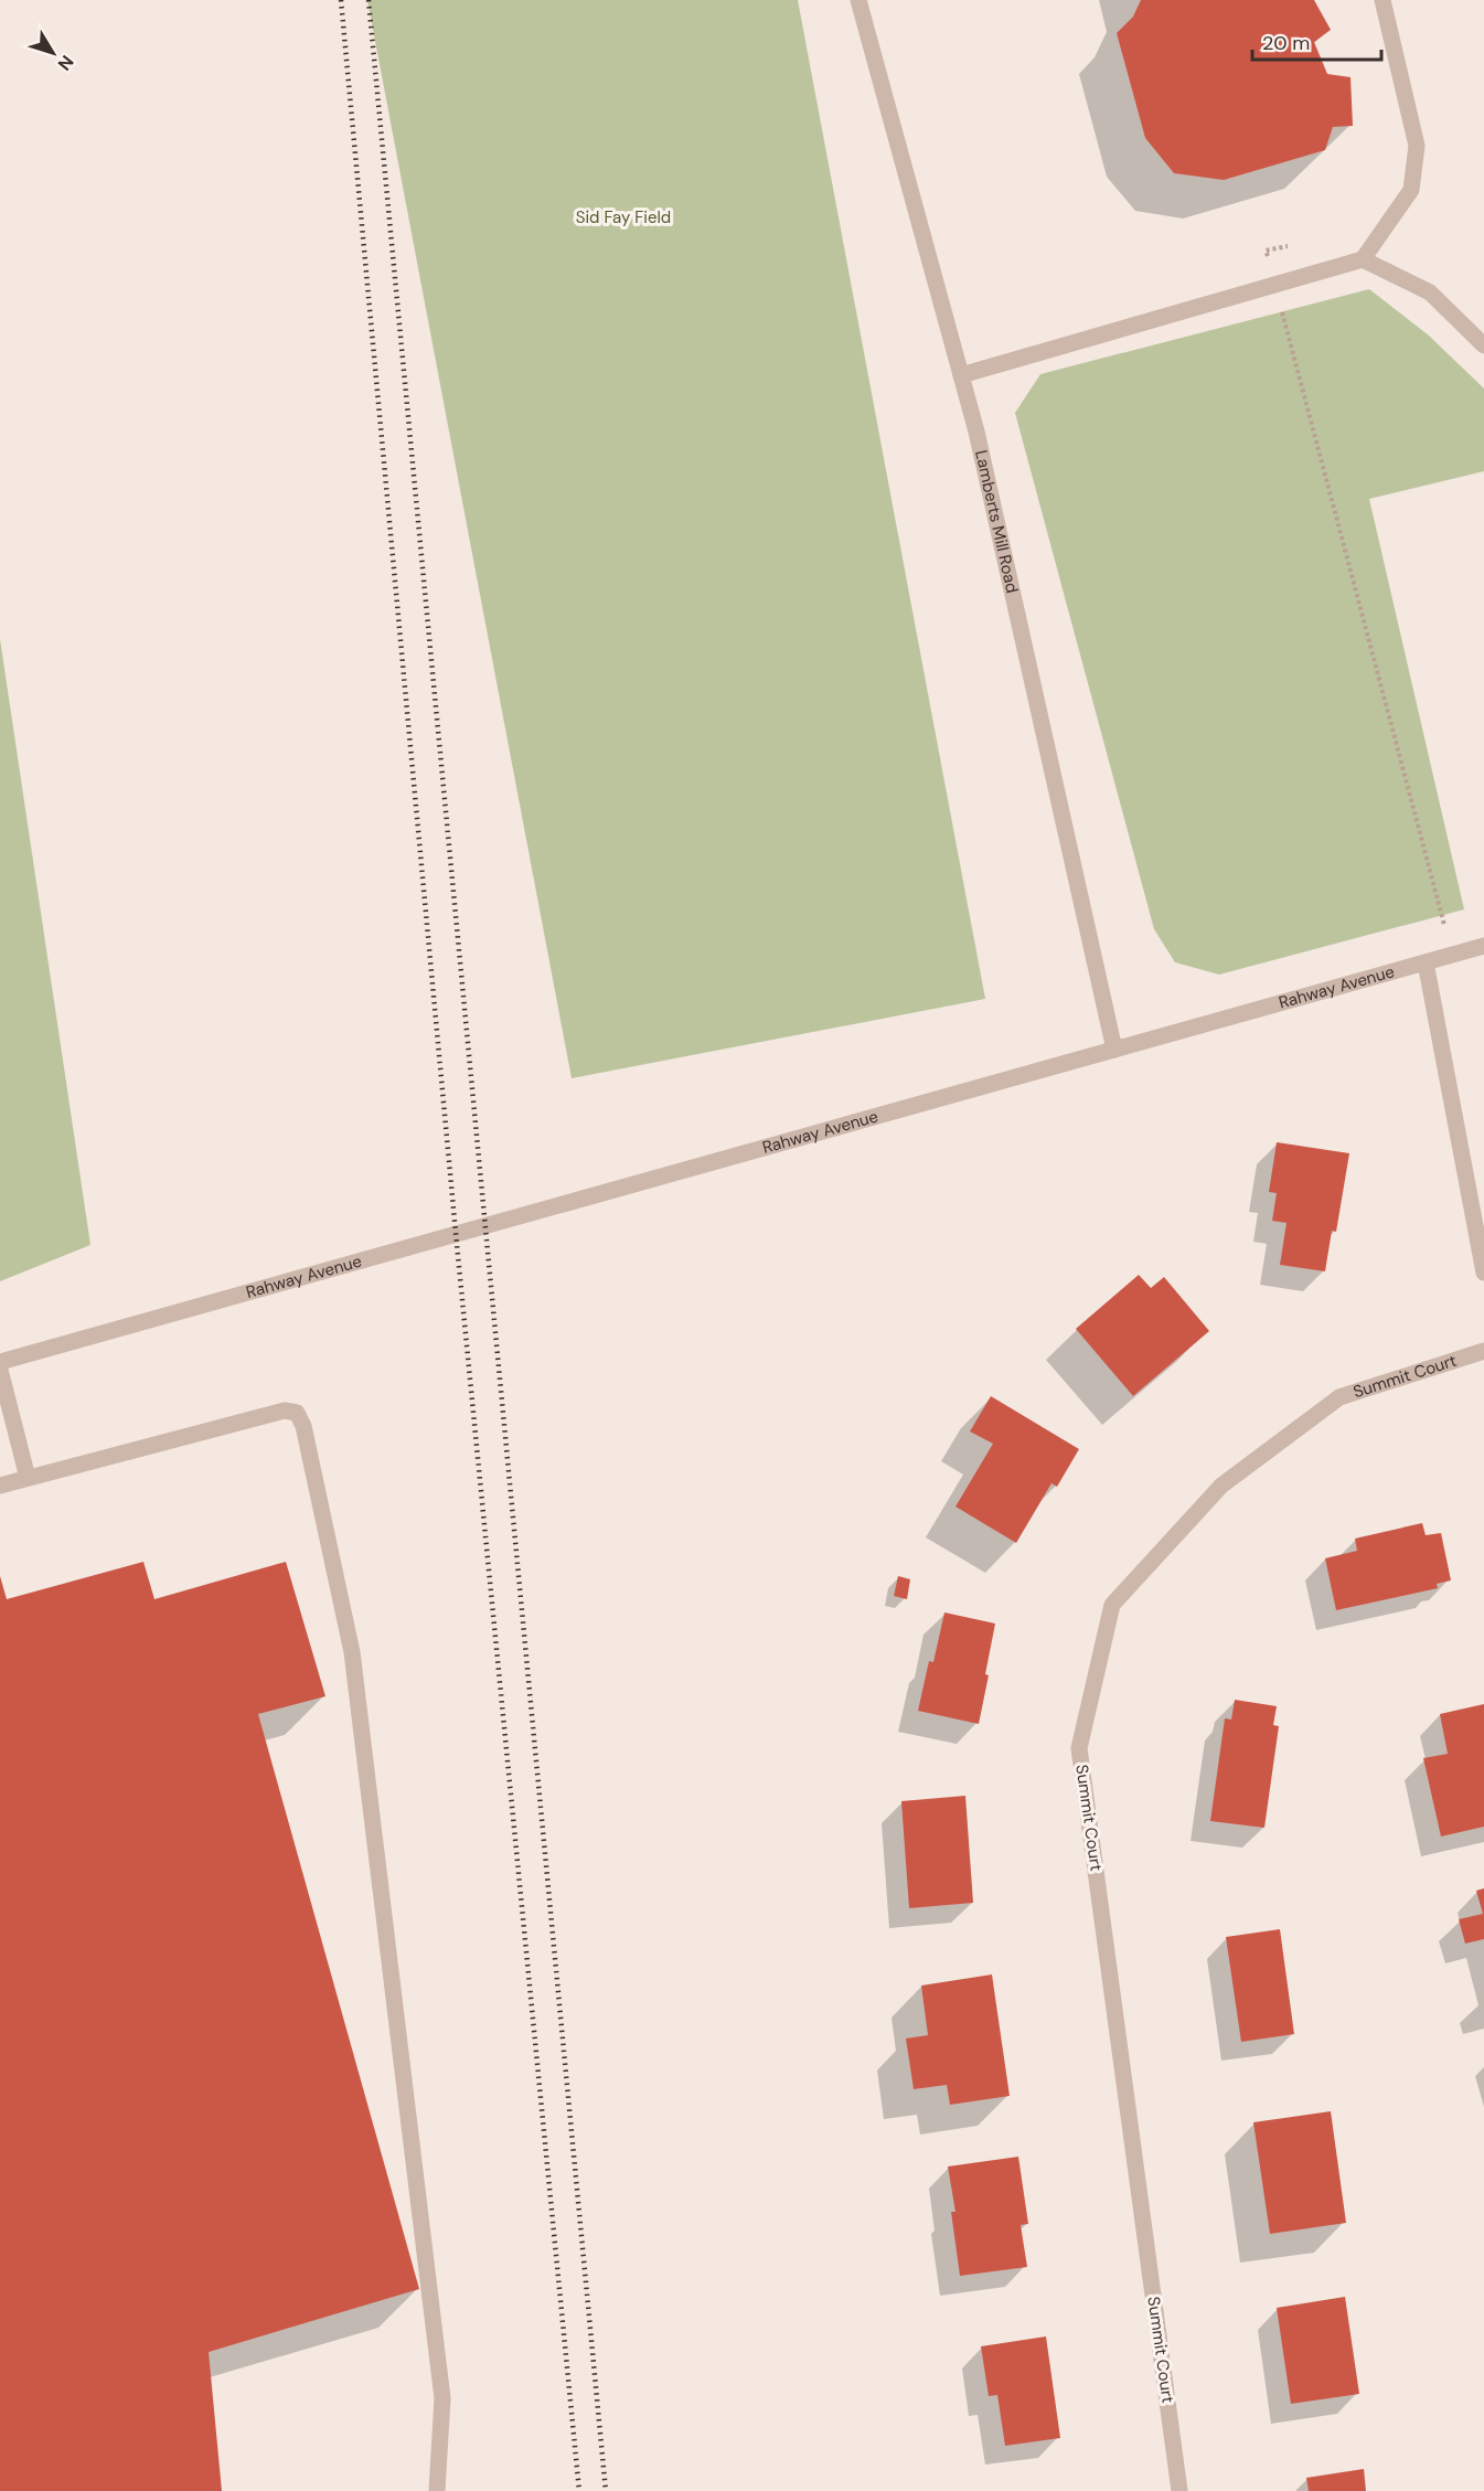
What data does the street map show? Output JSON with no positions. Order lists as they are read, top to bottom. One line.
{"streets":{"street":["Lamberts Mill Road","Rahway Avenue","Summit Court"]},"crossings":[["Lamberts Mill Road","Rahway Avenue"]],"parks":["Sid Fay Field"],"scale_bar":"20 m","north":"bottom right"}
